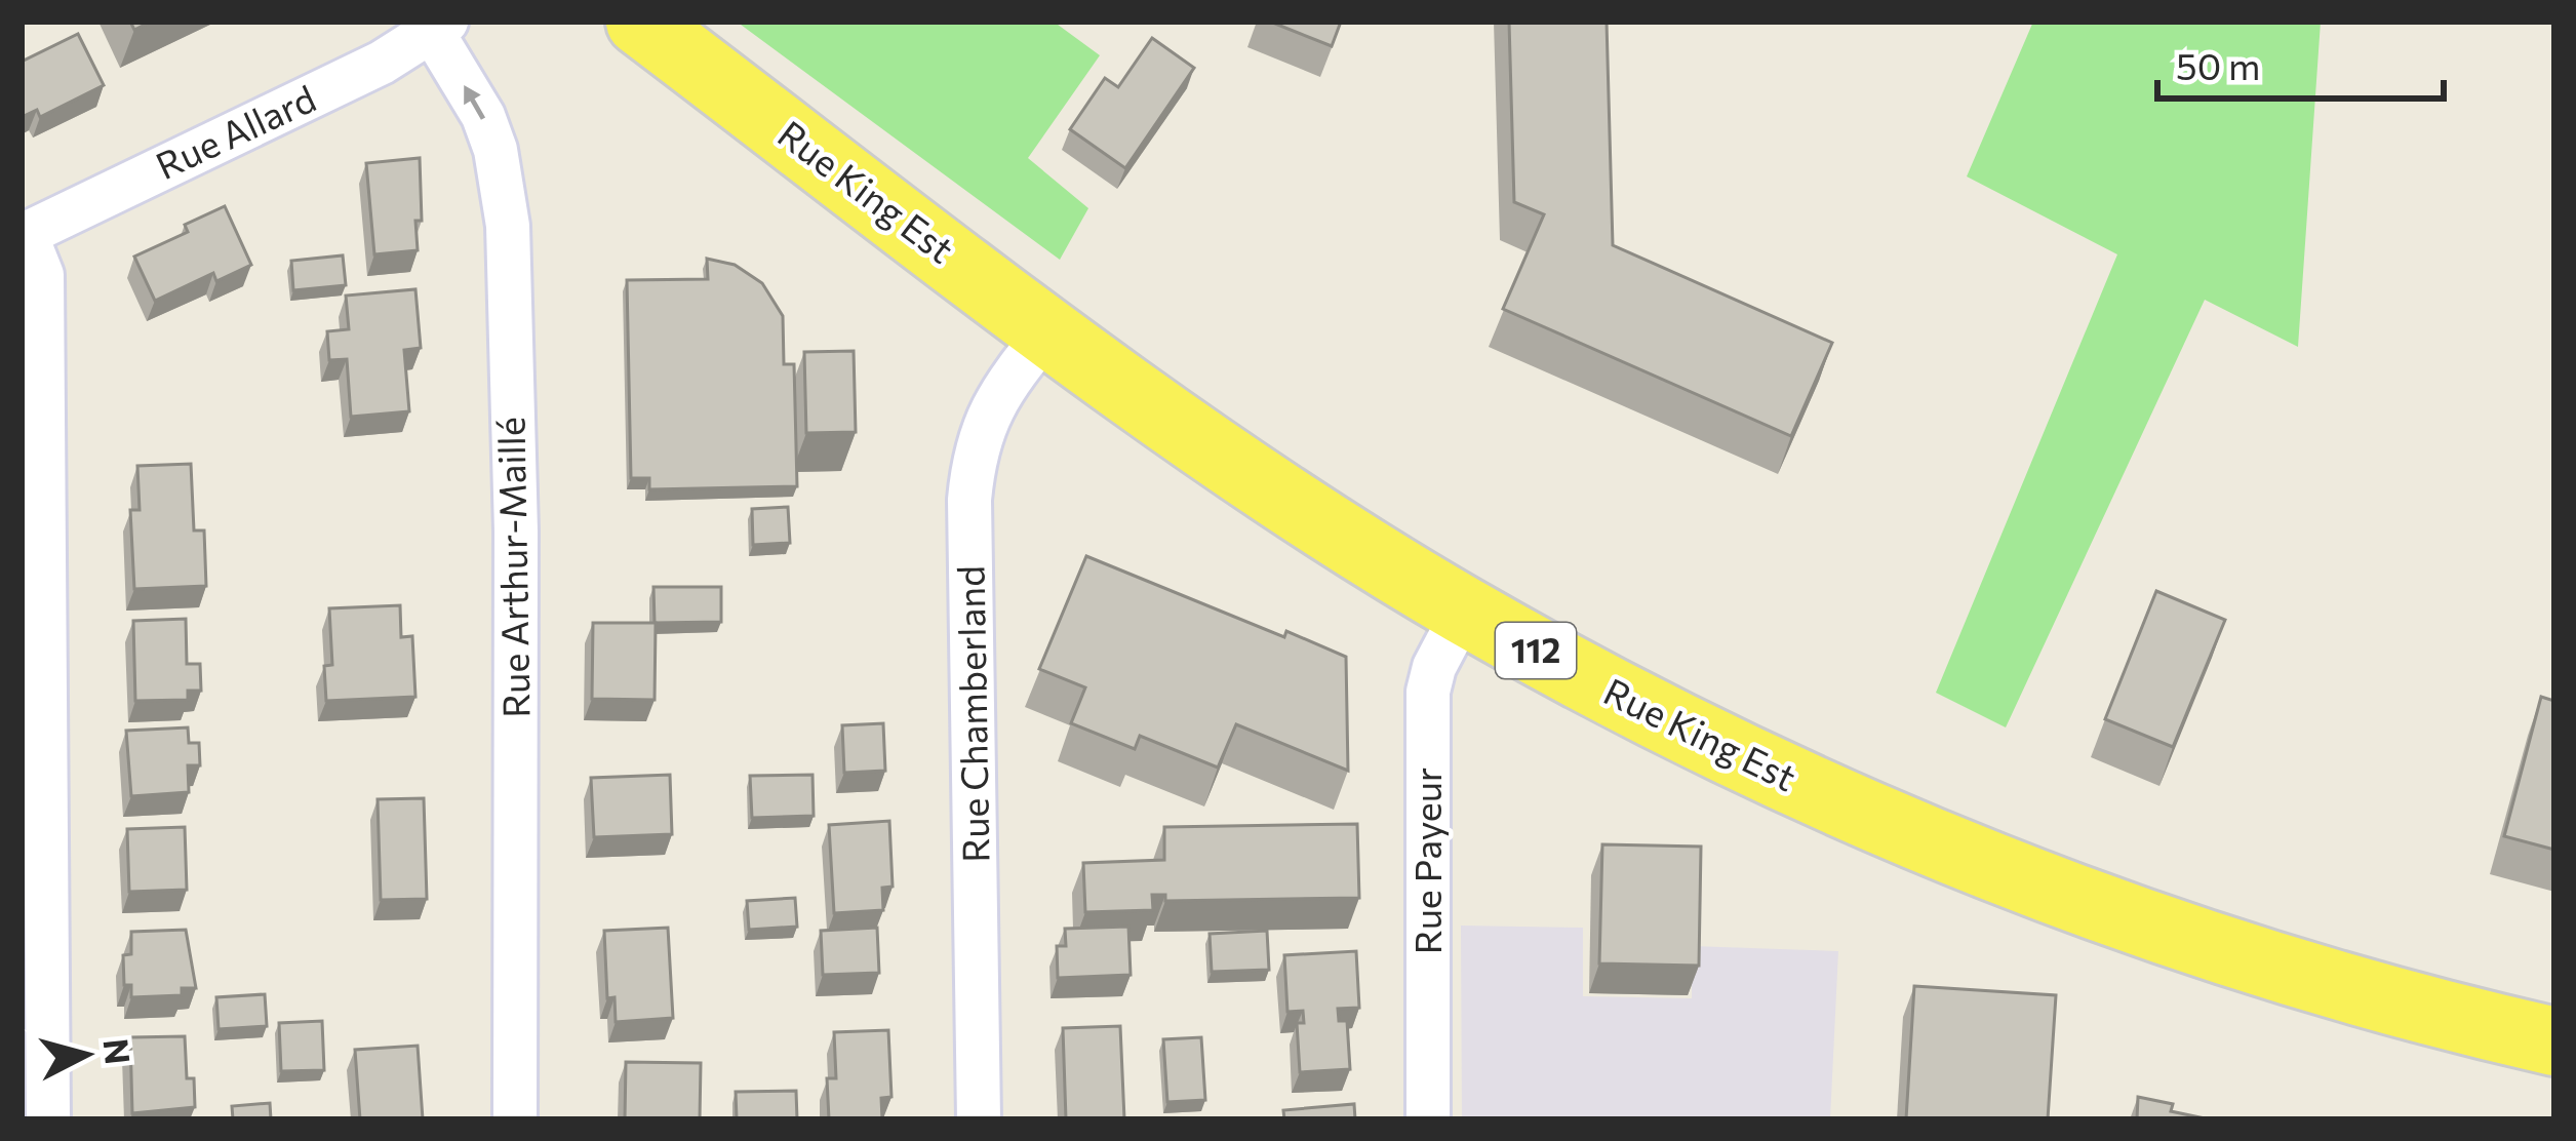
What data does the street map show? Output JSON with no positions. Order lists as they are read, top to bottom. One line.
{"streets":{"main road":["Rue King Est","112"],"street":["Rue Allard","Rue Arthur-Maillé","Rue Chamberland","Rue Payeur"]},"crossings":[["Rue Allard","Rue Arthur-Maillé"],["Rue King Est","Rue Chamberland"],["Rue King Est","Rue Payeur"]],"one_way":["Rue Arthur-Maillé"],"scale_bar":"50 m","north":"right"}
